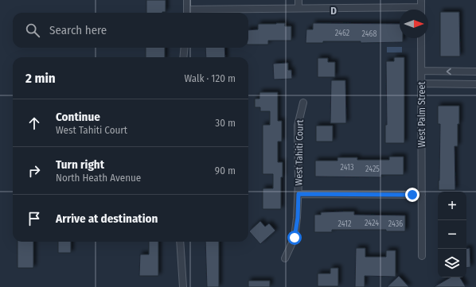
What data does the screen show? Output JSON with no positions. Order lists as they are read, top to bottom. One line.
{"streets":{"street":["West Palm Street","West Tahiti Court"]},"house_numbers":["2462","2468","2413","2425","2424","2412","2436"],"north":"right","page":{"search":"Search here","heading":["2 min","Walk · 120 m"],"list":[["Continue","West Tahiti Court","30 m"],["Turn right","North Heath Avenue","90 m"],"Arrive at destination"],"map_buttons":["+","−"]},"grid":{"columns":["D"]}}
